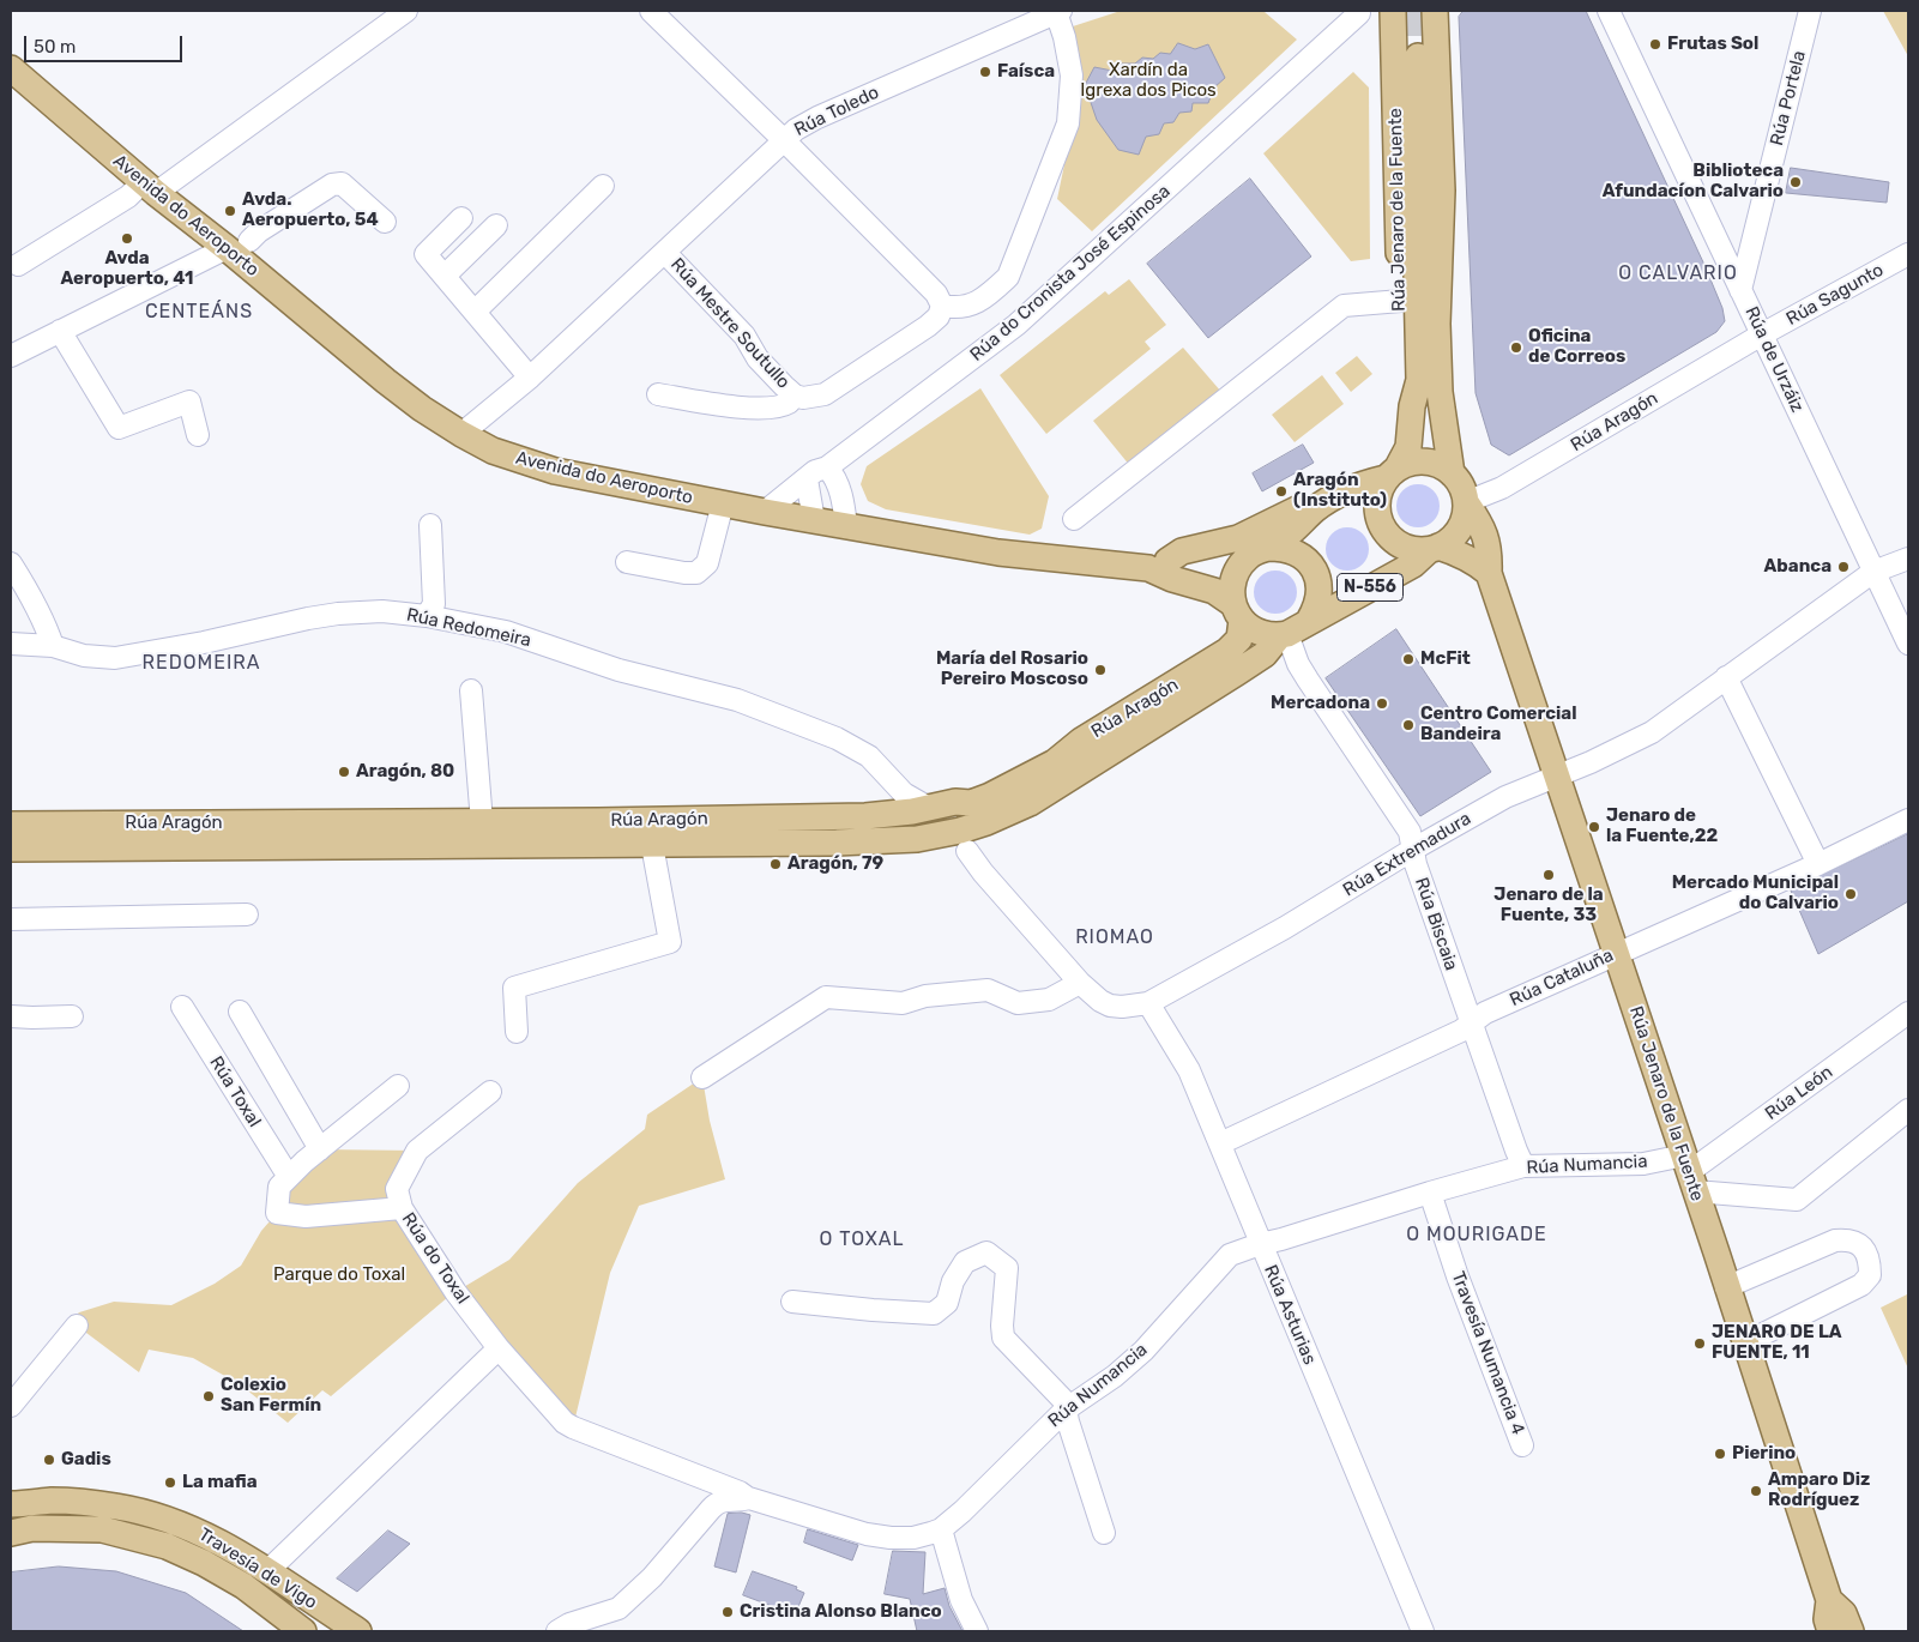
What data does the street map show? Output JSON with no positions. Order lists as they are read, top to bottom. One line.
{"streets":{"main road":["Rúa Jenaro de la Fuente","Avenida do Aeroporto","Rúa Aragón","N-556","Travesía de Vigo"],"street":["Rúa Portela","Rúa Toledo","Rúa do Cronista José Espinosa","Rúa Sagunto","Rúa Mestre Soutullo","Rúa de Urzáiz","Rúa Redomeira","Rúa Extremadura","Rúa Biscaia","Rúa Cataluña","Rúa Toxal","Rúa León","Rúa Numancia","Rúa do Toxal","Rúa Asturias","Travesía Numancia 4"]},"crossings":[["Rúa Portela","Rúa de Urzáiz"],["Rúa Toledo","Rúa Mestre Soutullo"],["Rúa Jenaro de la Fuente","Rúa Aragón"],["Rúa Jenaro de la Fuente","Rúa Extremadura"],["Rúa Jenaro de la Fuente","Rúa Cataluña"],["Rúa Jenaro de la Fuente","Rúa León"],["Rúa Jenaro de la Fuente","Rúa Numancia"],["Avenida do Aeroporto","Rúa do Cronista José Espinosa"],["Avenida do Aeroporto","Rúa Mestre Soutullo"],["Avenida do Aeroporto","Rúa Aragón"],["Avenida do Aeroporto","Rúa Biscaia"],["Rúa Sagunto","Rúa de Urzáiz"],["Rúa Sagunto","Rúa Aragón"],["Rúa de Urzáiz","Rúa Aragón"],["Rúa de Urzáiz","Rúa Extremadura"],["Rúa Aragón","Rúa Redomeira"],["Rúa Aragón","Rúa Extremadura"],["Rúa Aragón","Rúa Biscaia"],["Rúa Extremadura","Rúa Biscaia"],["Rúa Extremadura","Rúa Asturias"],["Rúa Biscaia","Rúa Cataluña"],["Rúa Biscaia","Rúa Numancia"],["Rúa Cataluña","Rúa Asturias"],["Rúa León","Rúa Numancia"],["Rúa Numancia","Rúa do Toxal"],["Rúa Numancia","Rúa Asturias"],["Rúa Numancia","Travesía Numancia 4"]],"districts":["O CALVARIO","CENTEÁNS","REDOMEIRA","RIOMAO","O MOURIGADE","O TOXAL"],"parks":["Xardín da Igrexa dos Picos","Parque do Toxal"],"places":["Frutas Sol","Faísca","Biblioteca Afundacíon Calvario","Avda. Aeropuerto, 54","Avda Aeropuerto, 41","Oficina de Correos","Aragón (Instituto)","Abanca","McFit","María del Rosario Pereiro Moscoso","Mercadona","Centro Comercial Bandeira","Aragón, 80","Jenaro de la Fuente,22","Aragón, 79","Jenaro de la Fuente, 33","Mercado Municipal do Calvario","JENARO DE LA FUENTE, 11","Colexio San Fermín","Pierino","Gadis","La mafia","Amparo Diz Rodríguez","Cristina Alonso Blanco"],"scale_bar":"50 m"}
